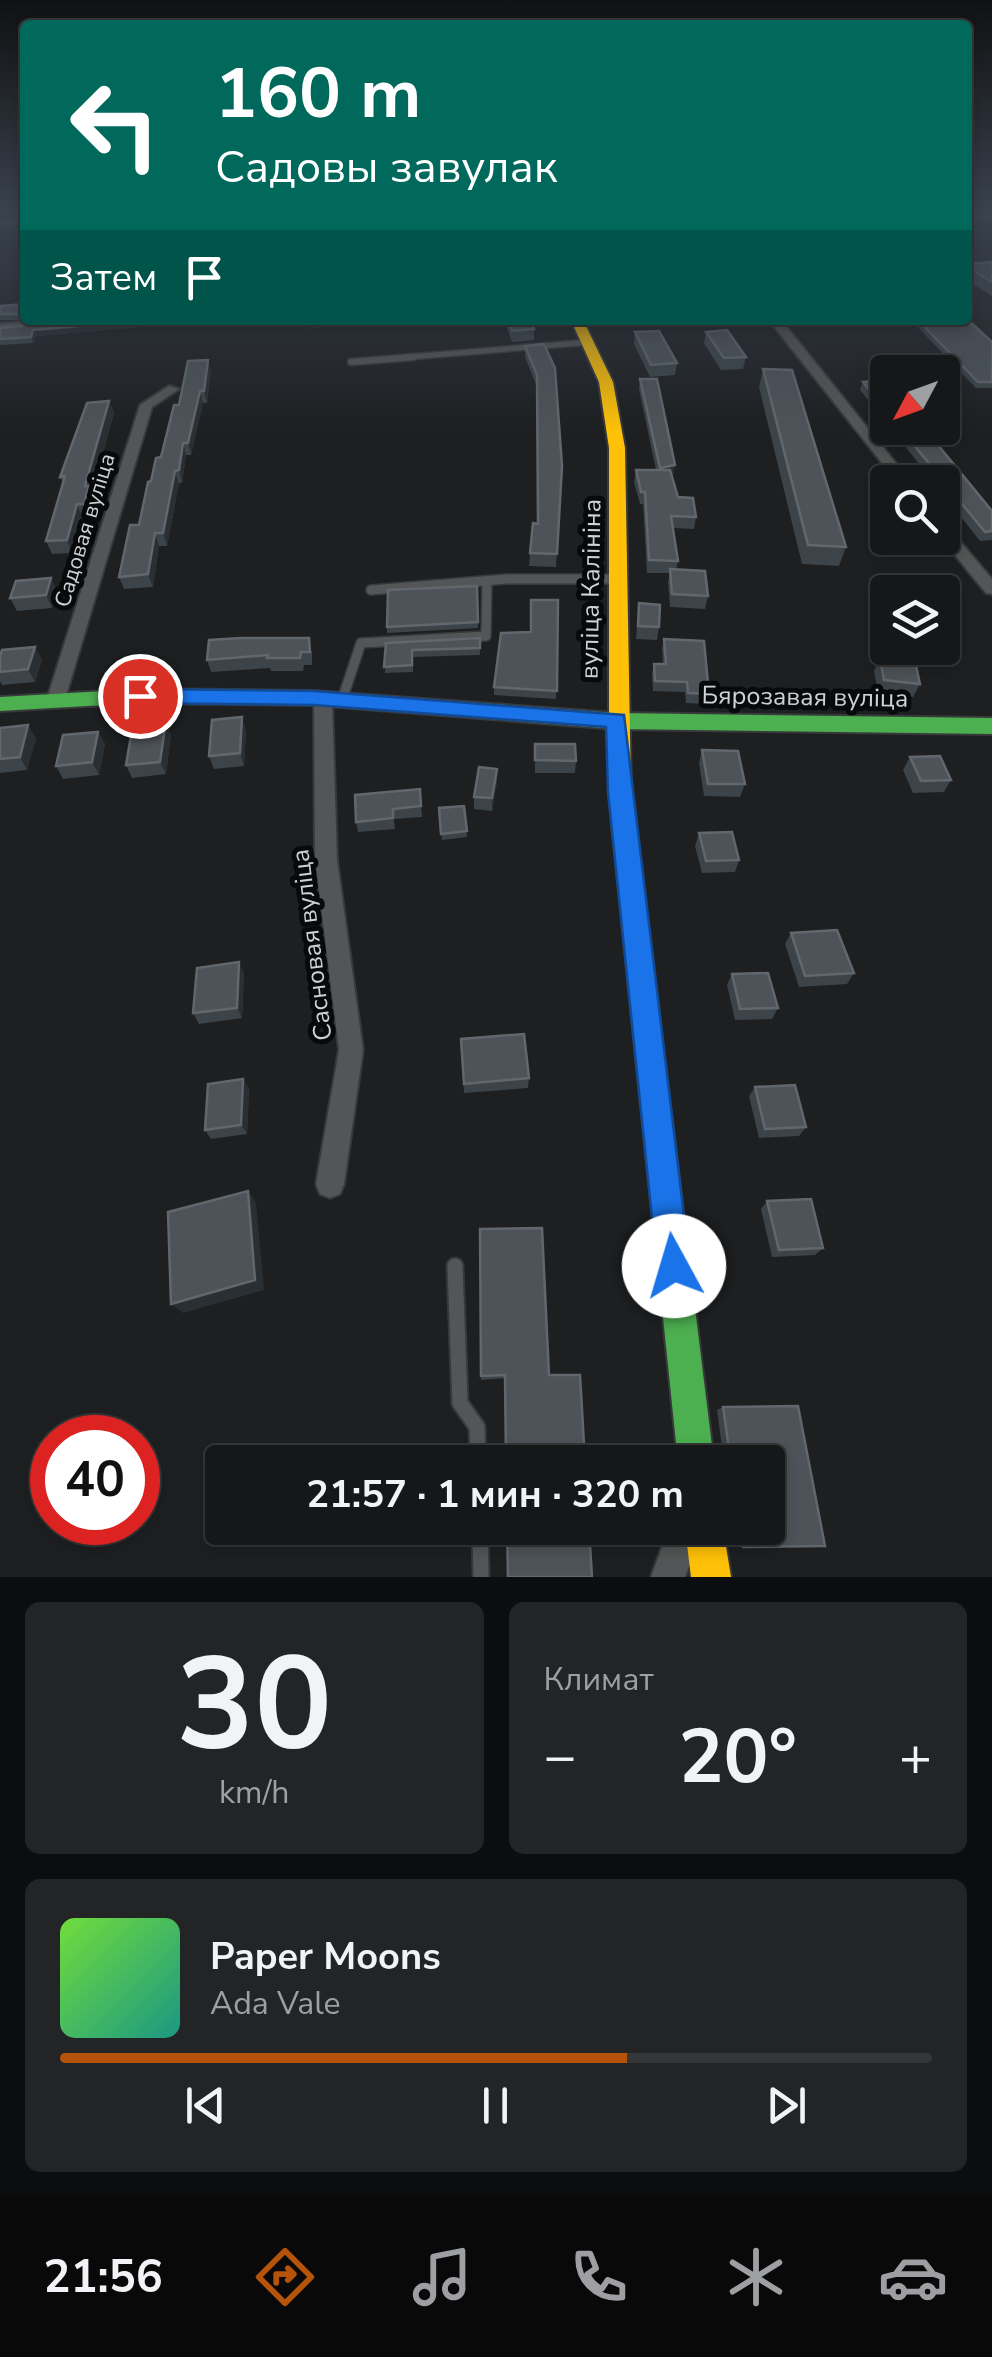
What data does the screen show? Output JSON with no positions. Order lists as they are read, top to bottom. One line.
{"streets":{"street":["Садовая вуліца","вуліца Калініна","Бярозавая вуліца","Сасновая вуліца"]},"crossings":[["Садовая вуліца","Бярозавая вуліца"],["вуліца Калініна","Бярозавая вуліца"],["Бярозавая вуліца","Сасновая вуліца"]],"north":"bottom left","page":{"turn":["160 m","Садовы завулак"],"then":"Затем","limit":"40","trip":"21:57 · 1 мин · 320 m","tile":[["30","km/h"],"Климат"],"heat":["−","20°","+"],"song":["Paper Moons","Ada Vale"],"tabs":"21:56"}}
